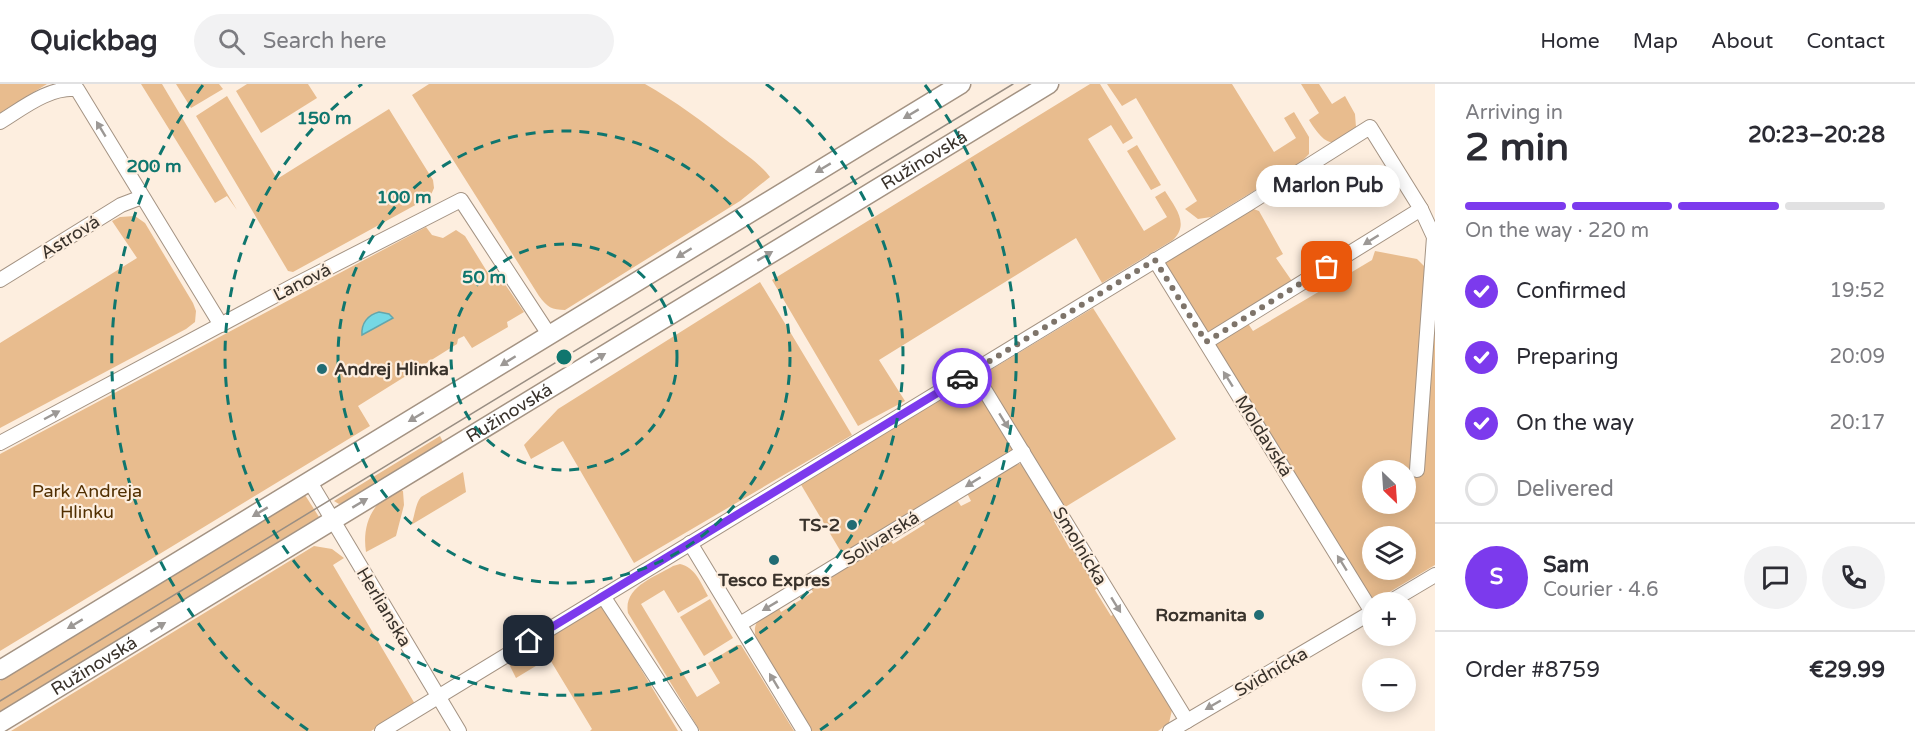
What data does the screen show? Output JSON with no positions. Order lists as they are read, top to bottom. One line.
{"streets":{"street":["Ružinovská","Astrová","Ľanová","Moldavská","Solivarská","Smolnícka","Herlianska","Svidnícka"]},"crossings":[["Ružinovská","Herlianska"],["Solivarská","Smolnícka"],["Smolnícka","Svidnícka"]],"one_way":["Ľanová","Moldavská","Smolnícka","Svidnícka"],"parks":["Park Andreja Hlinku"],"places":["Marlon Pub","Andrej Hlinka","TS-2","Tesco Expres","Rozmanita"],"north":"bottom right","page":{"header":"Quickbag","search":"Search here","nav":["Home","Map","About","Contact"],"heading":["2 min","Arriving in","20:23–20:28"],"panel":["Sam","Courier · 4.6","Order #8759","€29.99"],"bubble":"Marlon Pub","bar":"On the way · 220 m","list":[["Confirmed","19:52"],["Preparing","20:09"],["On the way","20:17"],"Delivered"],"map_buttons":["+","−"],"round":"S"},"rings":["150 m","200 m","100 m","50 m"]}
